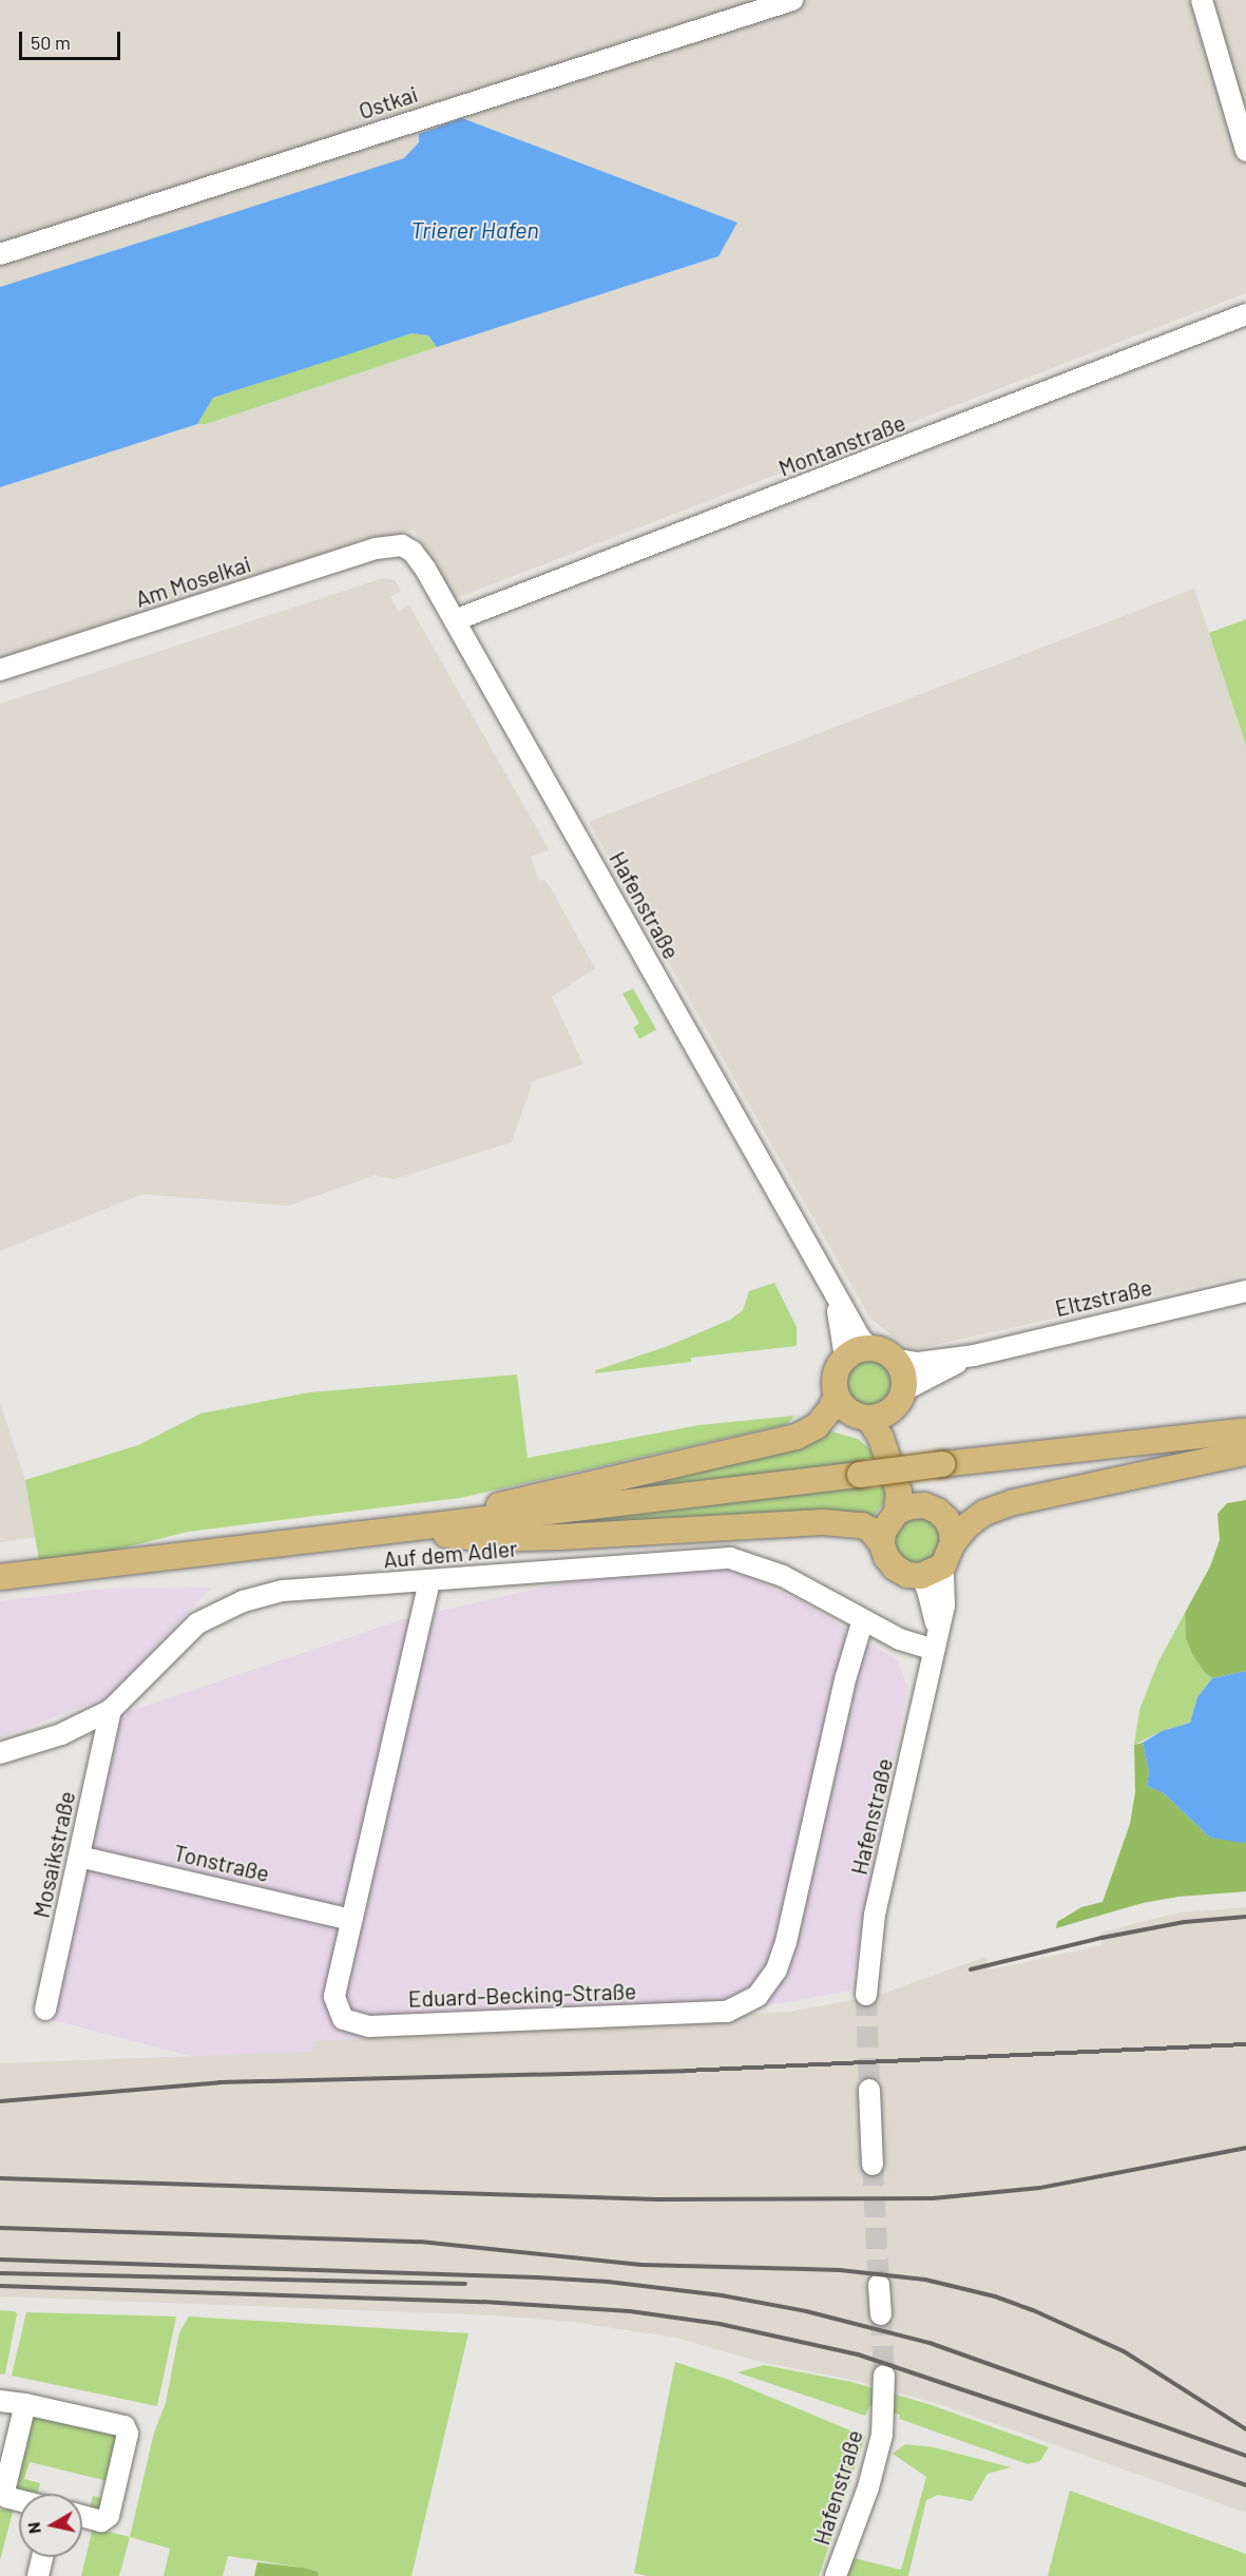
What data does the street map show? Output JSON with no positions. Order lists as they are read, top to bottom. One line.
{"streets":{"street":["Ostkai","Montanstraße","Am Moselkai","Hafenstraße","Eltzstraße","Auf dem Adler","Mosaikstraße","Tonstraße","Eduard-Becking-Straße"]},"crossings":[["Montanstraße","Hafenstraße"],["Am Moselkai","Hafenstraße"],["Hafenstraße","Eltzstraße"],["Hafenstraße","Auf dem Adler"],["Auf dem Adler","Mosaikstraße"],["Auf dem Adler","Eduard-Becking-Straße"],["Mosaikstraße","Tonstraße"],["Tonstraße","Eduard-Becking-Straße"]],"water":["Trierer Hafen"],"scale_bar":"50 m","north":"left"}
